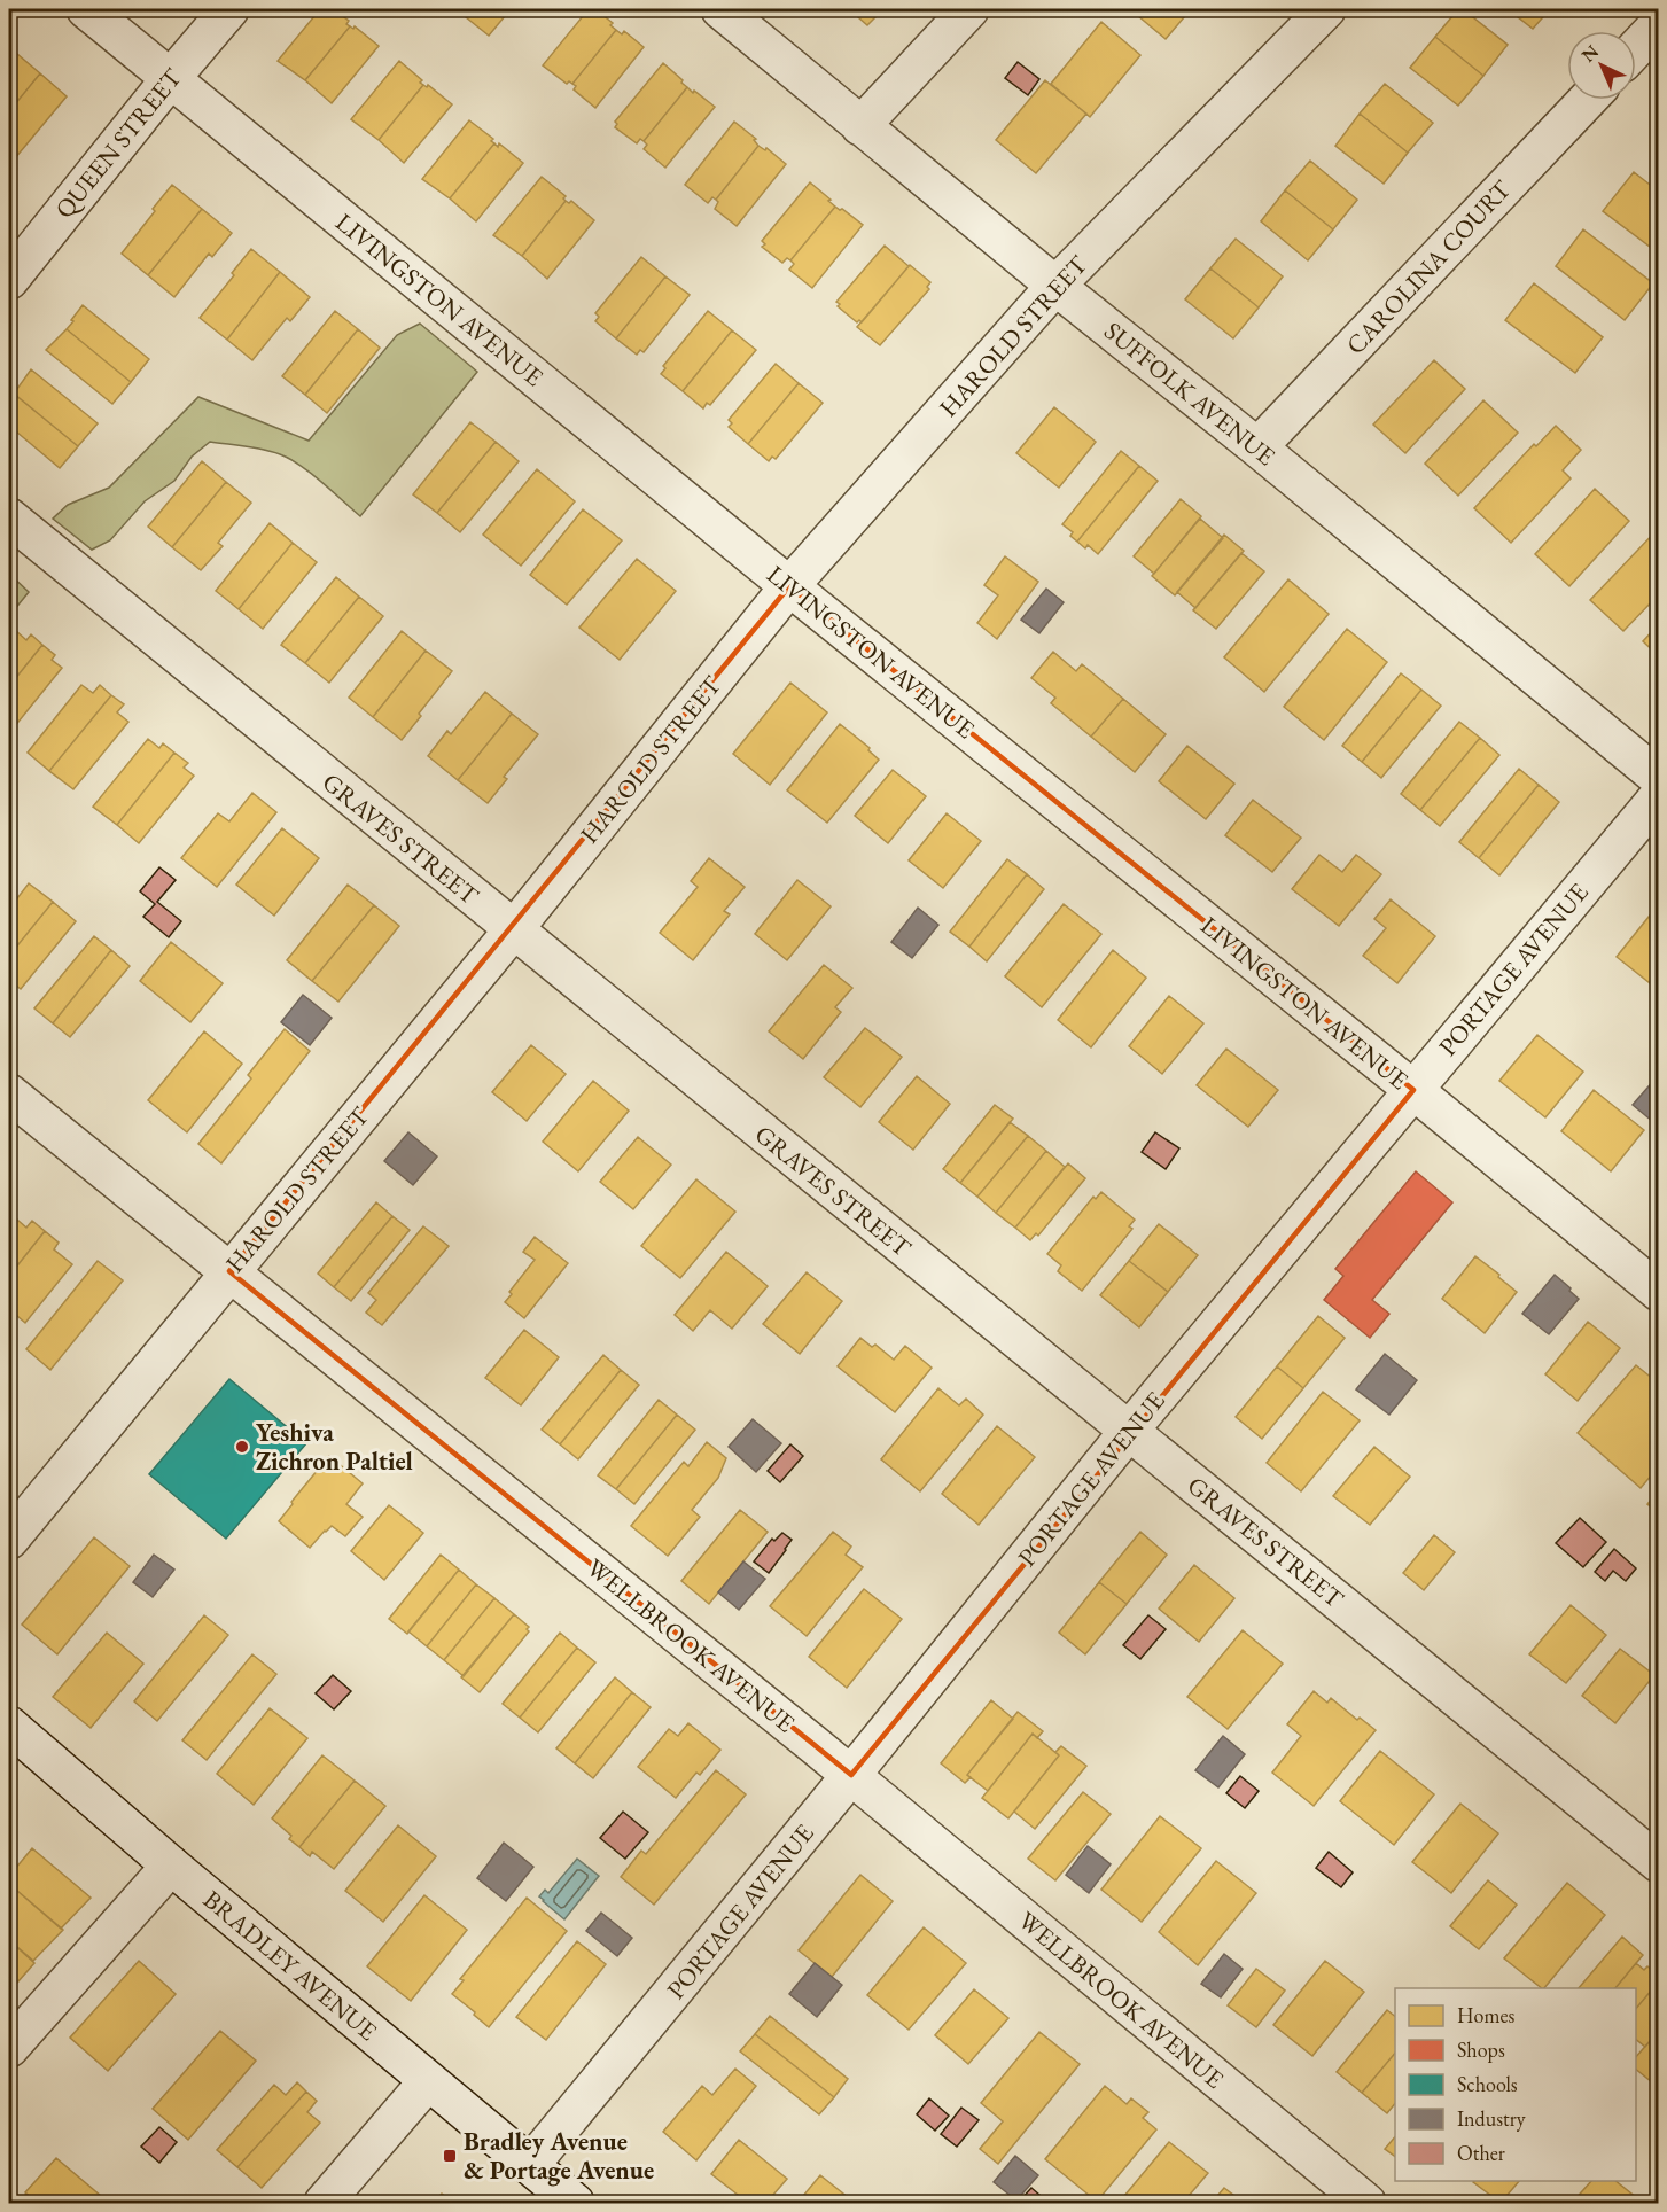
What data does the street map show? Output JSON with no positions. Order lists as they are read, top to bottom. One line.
{"streets":{"street":["QUEEN STREET","CAROLINA COURT","LIVINGSTON AVENUE","HAROLD STREET","SUFFOLK AVENUE","GRAVES STREET","PORTAGE AVENUE","WELLBROOK AVENUE","BRADLEY AVENUE"]},"crossings":[["QUEEN STREET","LIVINGSTON AVENUE"],["CAROLINA COURT","SUFFOLK AVENUE"],["LIVINGSTON AVENUE","HAROLD STREET"],["LIVINGSTON AVENUE","PORTAGE AVENUE"],["HAROLD STREET","SUFFOLK AVENUE"],["HAROLD STREET","GRAVES STREET"],["HAROLD STREET","WELLBROOK AVENUE"],["GRAVES STREET","PORTAGE AVENUE"],["PORTAGE AVENUE","WELLBROOK AVENUE"],["PORTAGE AVENUE","BRADLEY AVENUE"]],"places":{"other":["Yeshiva Zichron Paltiel"],"transit":["Bradley Avenue & Portage Avenue"]},"legend":["Homes","Shops","Schools","Industry","Other"],"north":"top left"}
